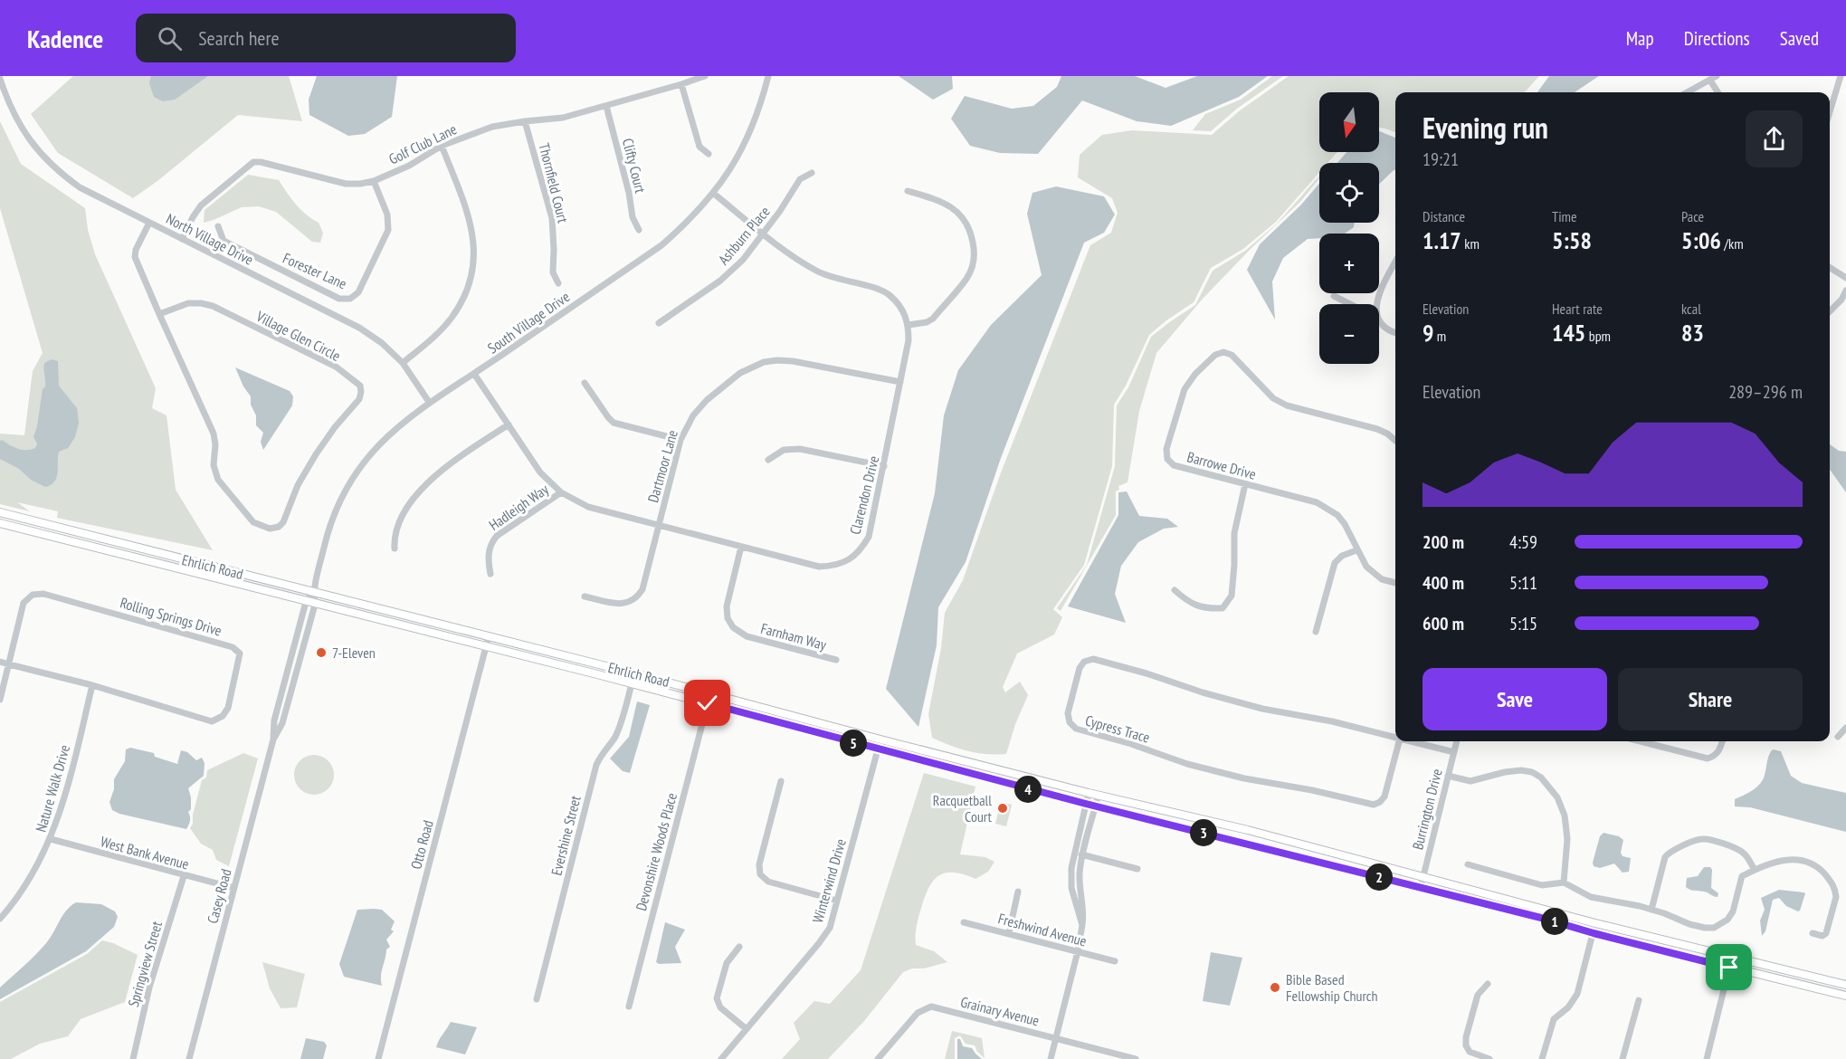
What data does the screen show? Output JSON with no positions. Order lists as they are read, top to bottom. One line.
{"streets":{"main road":["Ehrlich Road"],"street":["Golf Club Lane","Clifty Court","Thornfield Court","Ashburn Place","North Village Drive","Forester Lane","South Village Drive","Village Glen Circle","Barrowe Drive","Dartmoor Lane","Clarendon Drive","Hadleigh Way","Rolling Springs Drive","Farnham Way","Cypress Trace","Nature Walk Drive","Burrington Drive","Evershine Street","Otto Road","Devonshire Woods Place","West Bank Avenue","Winterwind Drive","Casey Road","Freshwind Avenue","Springview Street","Grainary Avenue"]},"crossings":[["Golf Club Lane","Clifty Court"],["Golf Club Lane","Thornfield Court"],["Golf Club Lane","North Village Drive"],["Golf Club Lane","Forester Lane"],["North Village Drive","South Village Drive"],["North Village Drive","Village Glen Circle"],["South Village Drive","Clarendon Drive"],["South Village Drive","Ehrlich Road"],["South Village Drive","Casey Road"],["Dartmoor Lane","Clarendon Drive"],["Clarendon Drive","Hadleigh Way"],["Clarendon Drive","Farnham Way"],["Ehrlich Road","Burrington Drive"],["Ehrlich Road","Evershine Street"],["Ehrlich Road","Otto Road"],["Ehrlich Road","Devonshire Woods Place"],["Ehrlich Road","Winterwind Drive"],["Ehrlich Road","Casey Road"],["Rolling Springs Drive","Nature Walk Drive"],["Cypress Trace","Burrington Drive"],["Nature Walk Drive","West Bank Avenue"],["West Bank Avenue","Casey Road"],["West Bank Avenue","Springview Street"]],"places":["7-Eleven","Racquetball Court","Bible Based Fellowship Church"],"north":"bottom","page":{"header":"Kadence","search":"Search here","nav":["Map","Directions","Saved"],"map_buttons":["+","−"],"heading":["Evening run","19:21"],"stats":[["Distance","1.17 km"],["Time","5:58"],["Pace","5:06 /km"],["Elevation","9 m"],["Heart rate","145 bpm"],["kcal","83"]],"chart":["Elevation","289–296 m"],"list":[{"name":"200 m","note":"4:59"},{"name":"400 m","note":"5:11"},{"name":"600 m","note":"5:15"}],"buttons":["Save","Share"],"pins":["5","4","3","2","1"]}}
